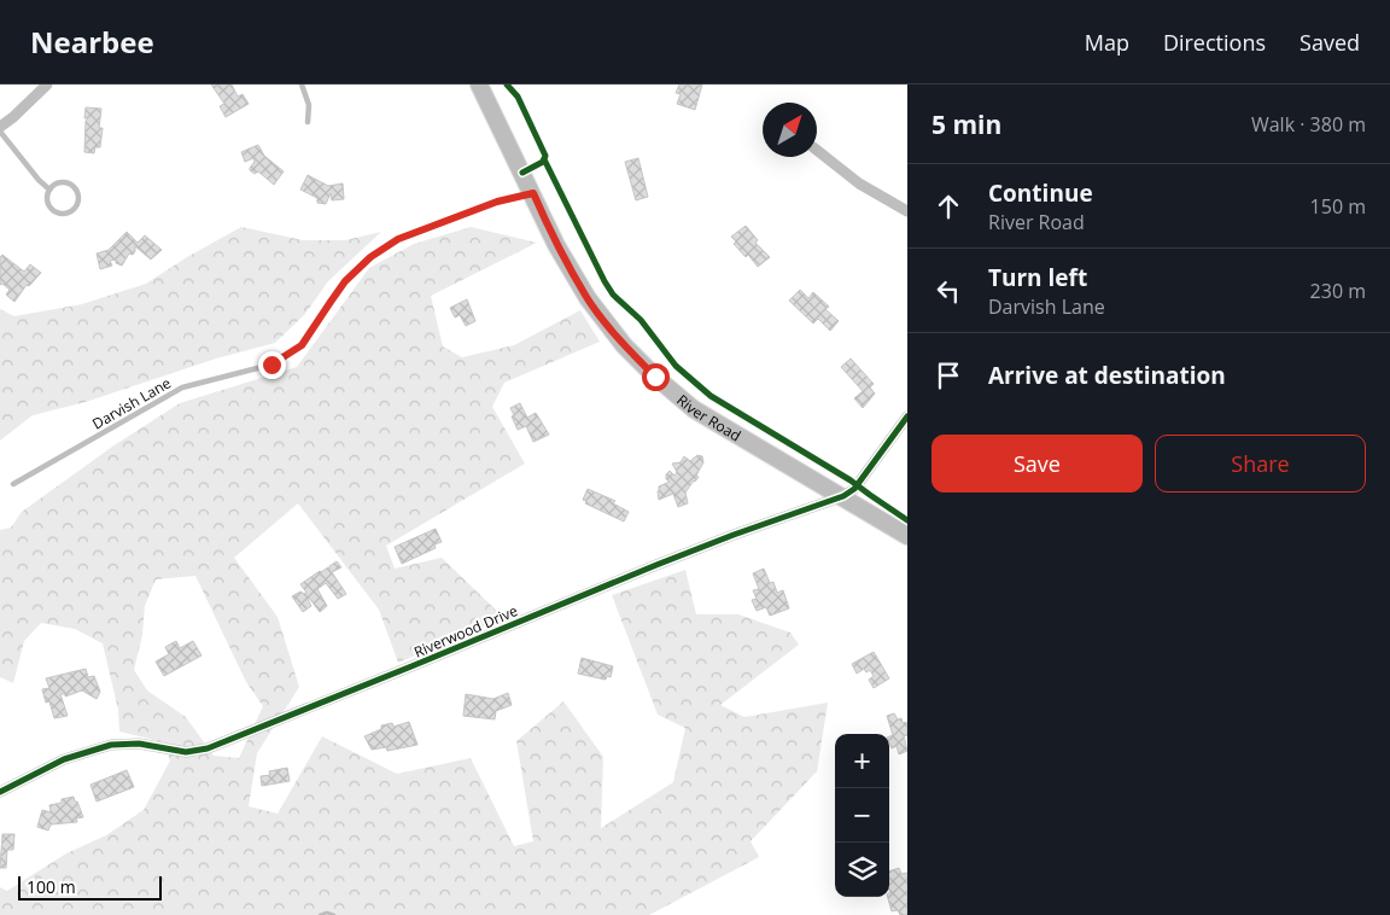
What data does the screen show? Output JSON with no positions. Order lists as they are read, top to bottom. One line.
{"streets":{"main road":["River Road"],"street":["Riverwood Drive"],"lane":["Darvish Lane"]},"crossings":[["Darvish Lane","River Road"],["River Road","Riverwood Drive"]],"scale_bar":"100 m","north":"top right","page":{"header":"Nearbee","nav":["Map","Directions","Saved"],"heading":["5 min","Walk · 380 m"],"list":[["Continue","River Road","150 m"],["Turn left","Darvish Lane","230 m"],"Arrive at destination"],"buttons":["Save","Share"],"map_buttons":["+","−"],"scale":"100 m"}}
